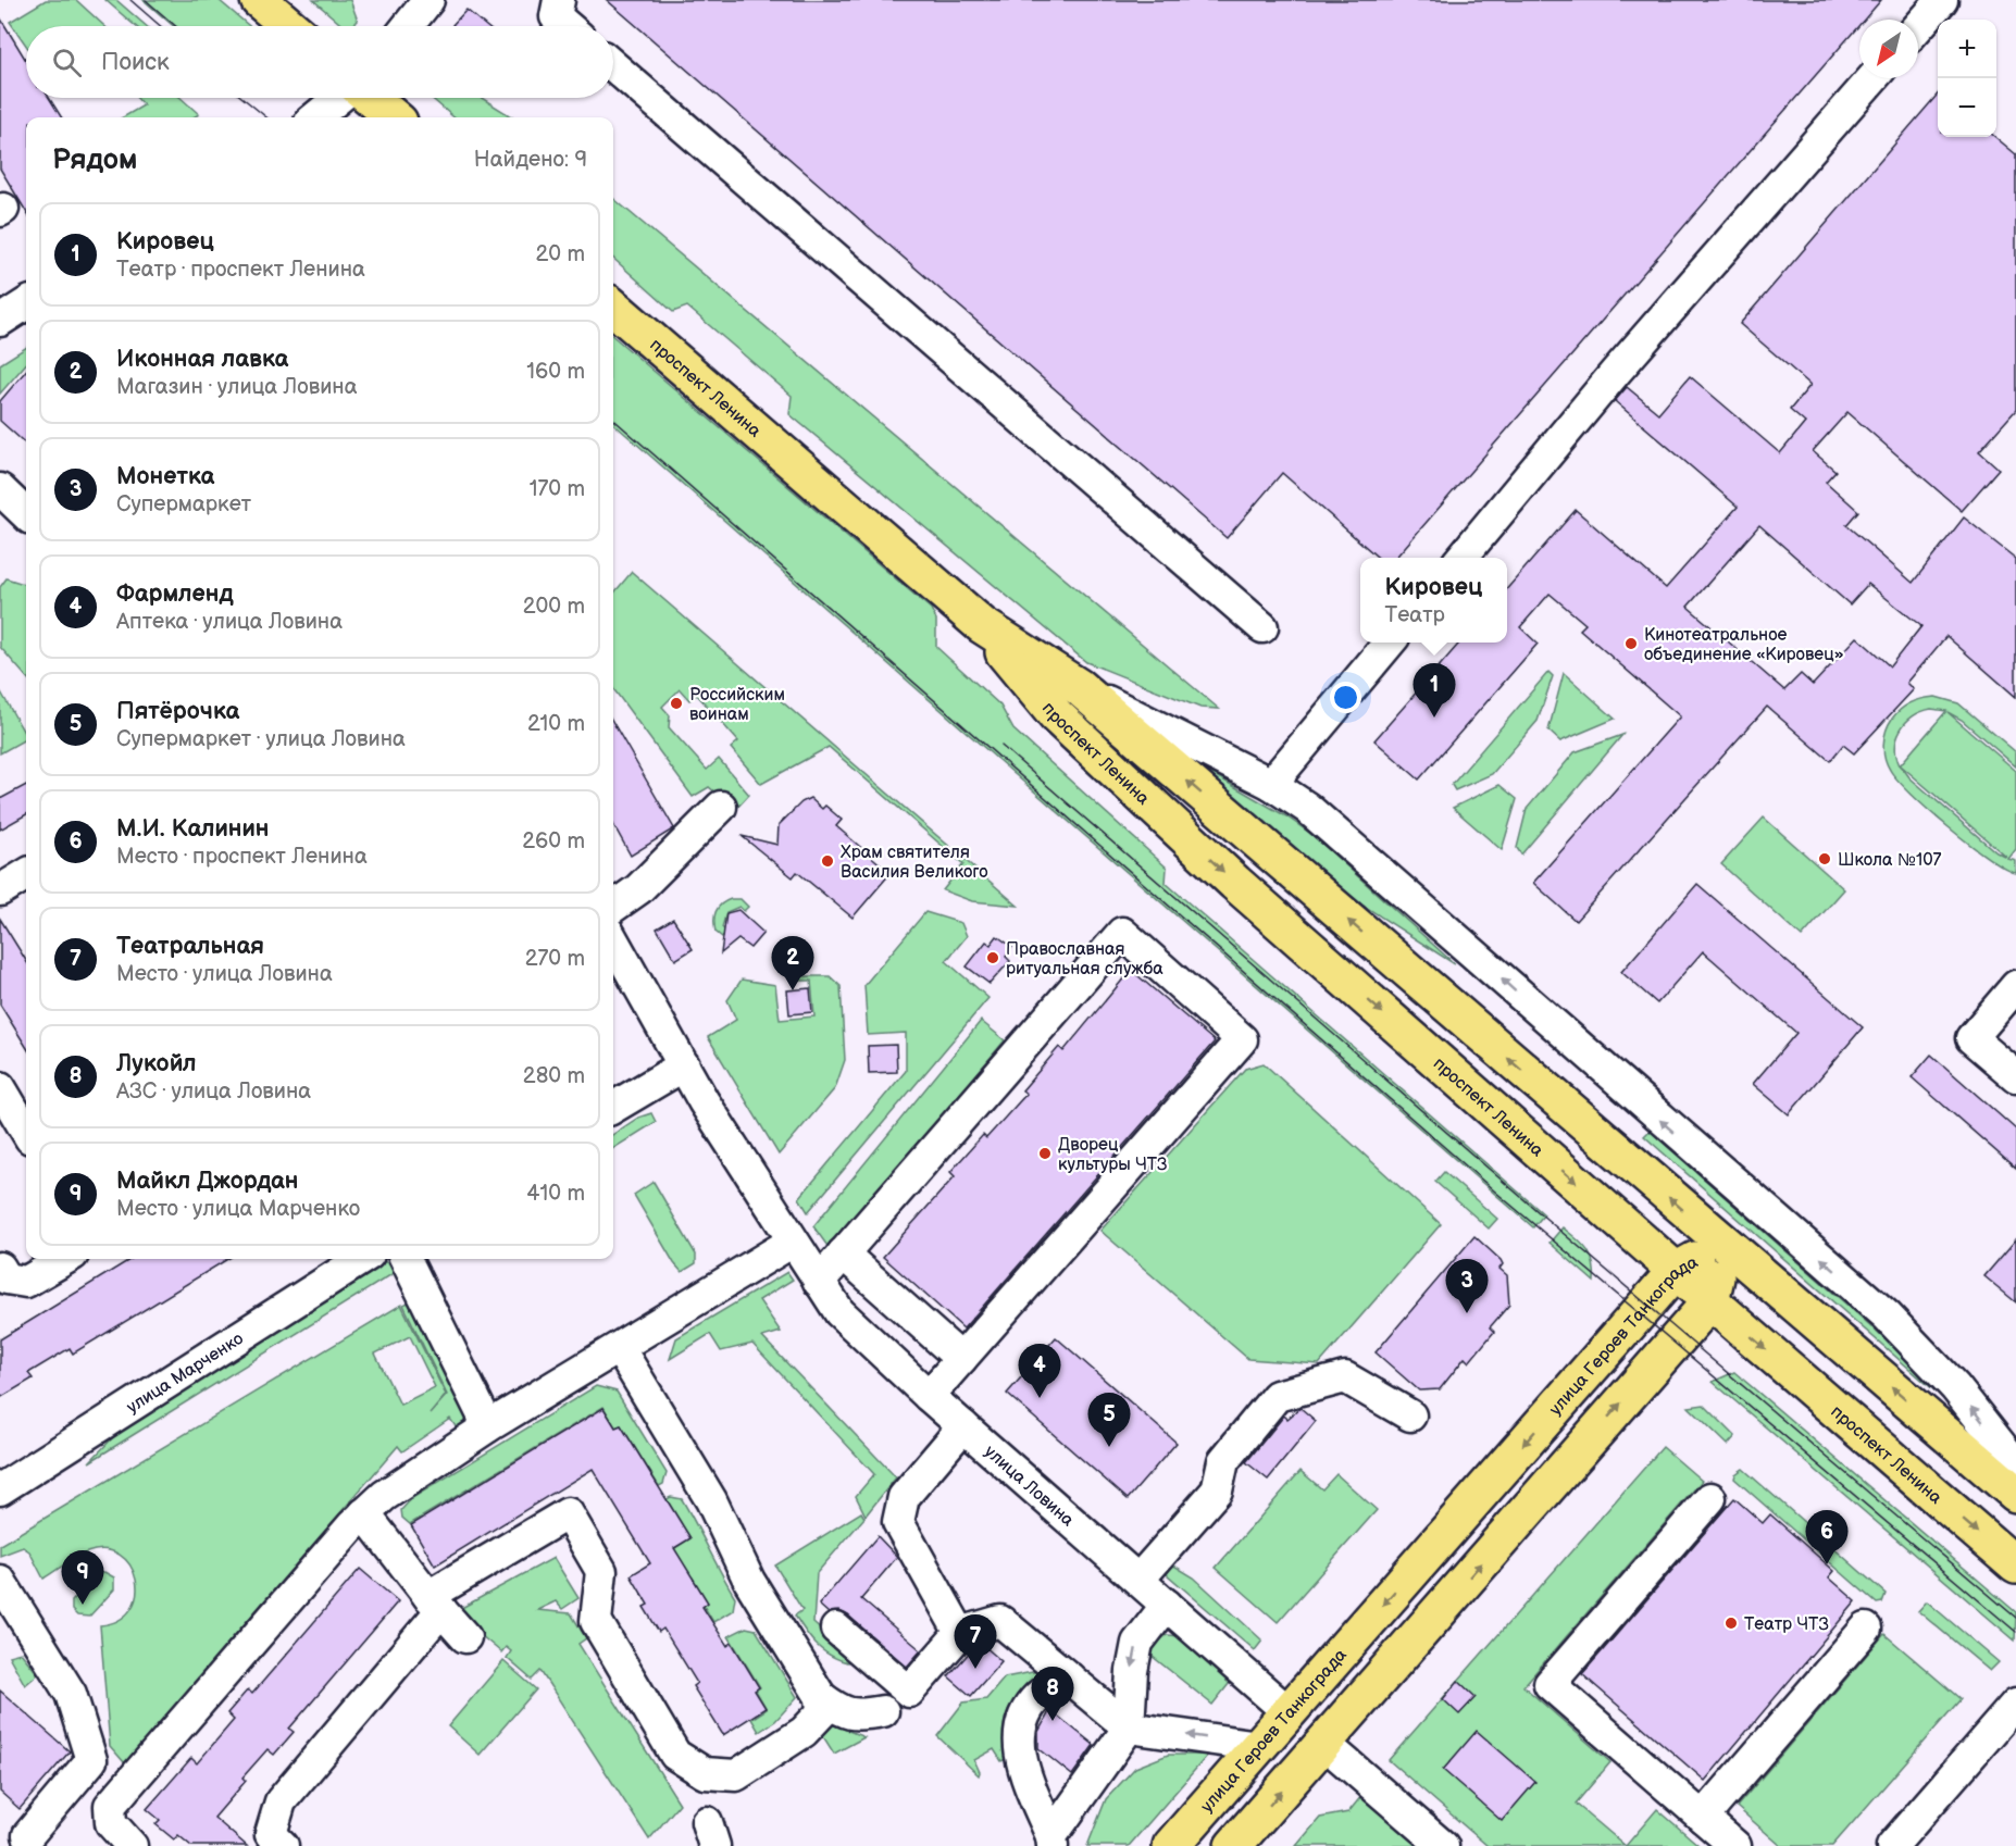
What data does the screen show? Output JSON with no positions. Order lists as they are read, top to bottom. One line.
{"streets":{"main road":["проспект Ленина","улица Героев Танкограда","улица Ловина"],"street":["улица Марченко"]},"crossings":[["проспект Ленина","улица Героев Танкограда"],["улица Героев Танкограда","улица Ловина"]],"places":["Кинотеатральное объединение «Кировец»","Российским воинам","Школа №107","Храм святителя Василия Великого","Православная ритуальная служба","Дворец культуры ЧТЗ","Театр ЧТЗ"],"north":"bottom left","page":{"map_buttons":["+","−"],"search":"Поиск","heading":["Рядом","Найдено: 9"],"list":[{"mark":"1","name":"Кировец","note":"Театр · проспект Ленина","value":"20 m"},{"mark":"2","name":"Иконная лавка","note":"Магазин · улица Ловина","value":"160 m"},{"mark":"3","name":"Монетка","note":"Супермаркет","value":"170 m"},{"mark":"4","name":"Фармленд","note":"Аптека · улица Ловина","value":"200 m"},{"mark":"5","name":"Пятёрочка","note":"Супермаркет · улица Ловина","value":"210 m"},{"mark":"6","name":"М.И. Калинин","note":"Место · проспект Ленина","value":"260 m"},{"mark":"7","name":"Театральная","note":"Место · улица Ловина","value":"270 m"},{"mark":"8","name":"Лукойл","note":"АЗС · улица Ловина","value":"280 m"},{"mark":"9","name":"Майкл Джордан","note":"Место · улица Марченко","value":"410 m"}],"popup":["Кировец","Театр"],"pins":["1","2","3","4","5","6","9","7","8"]}}
